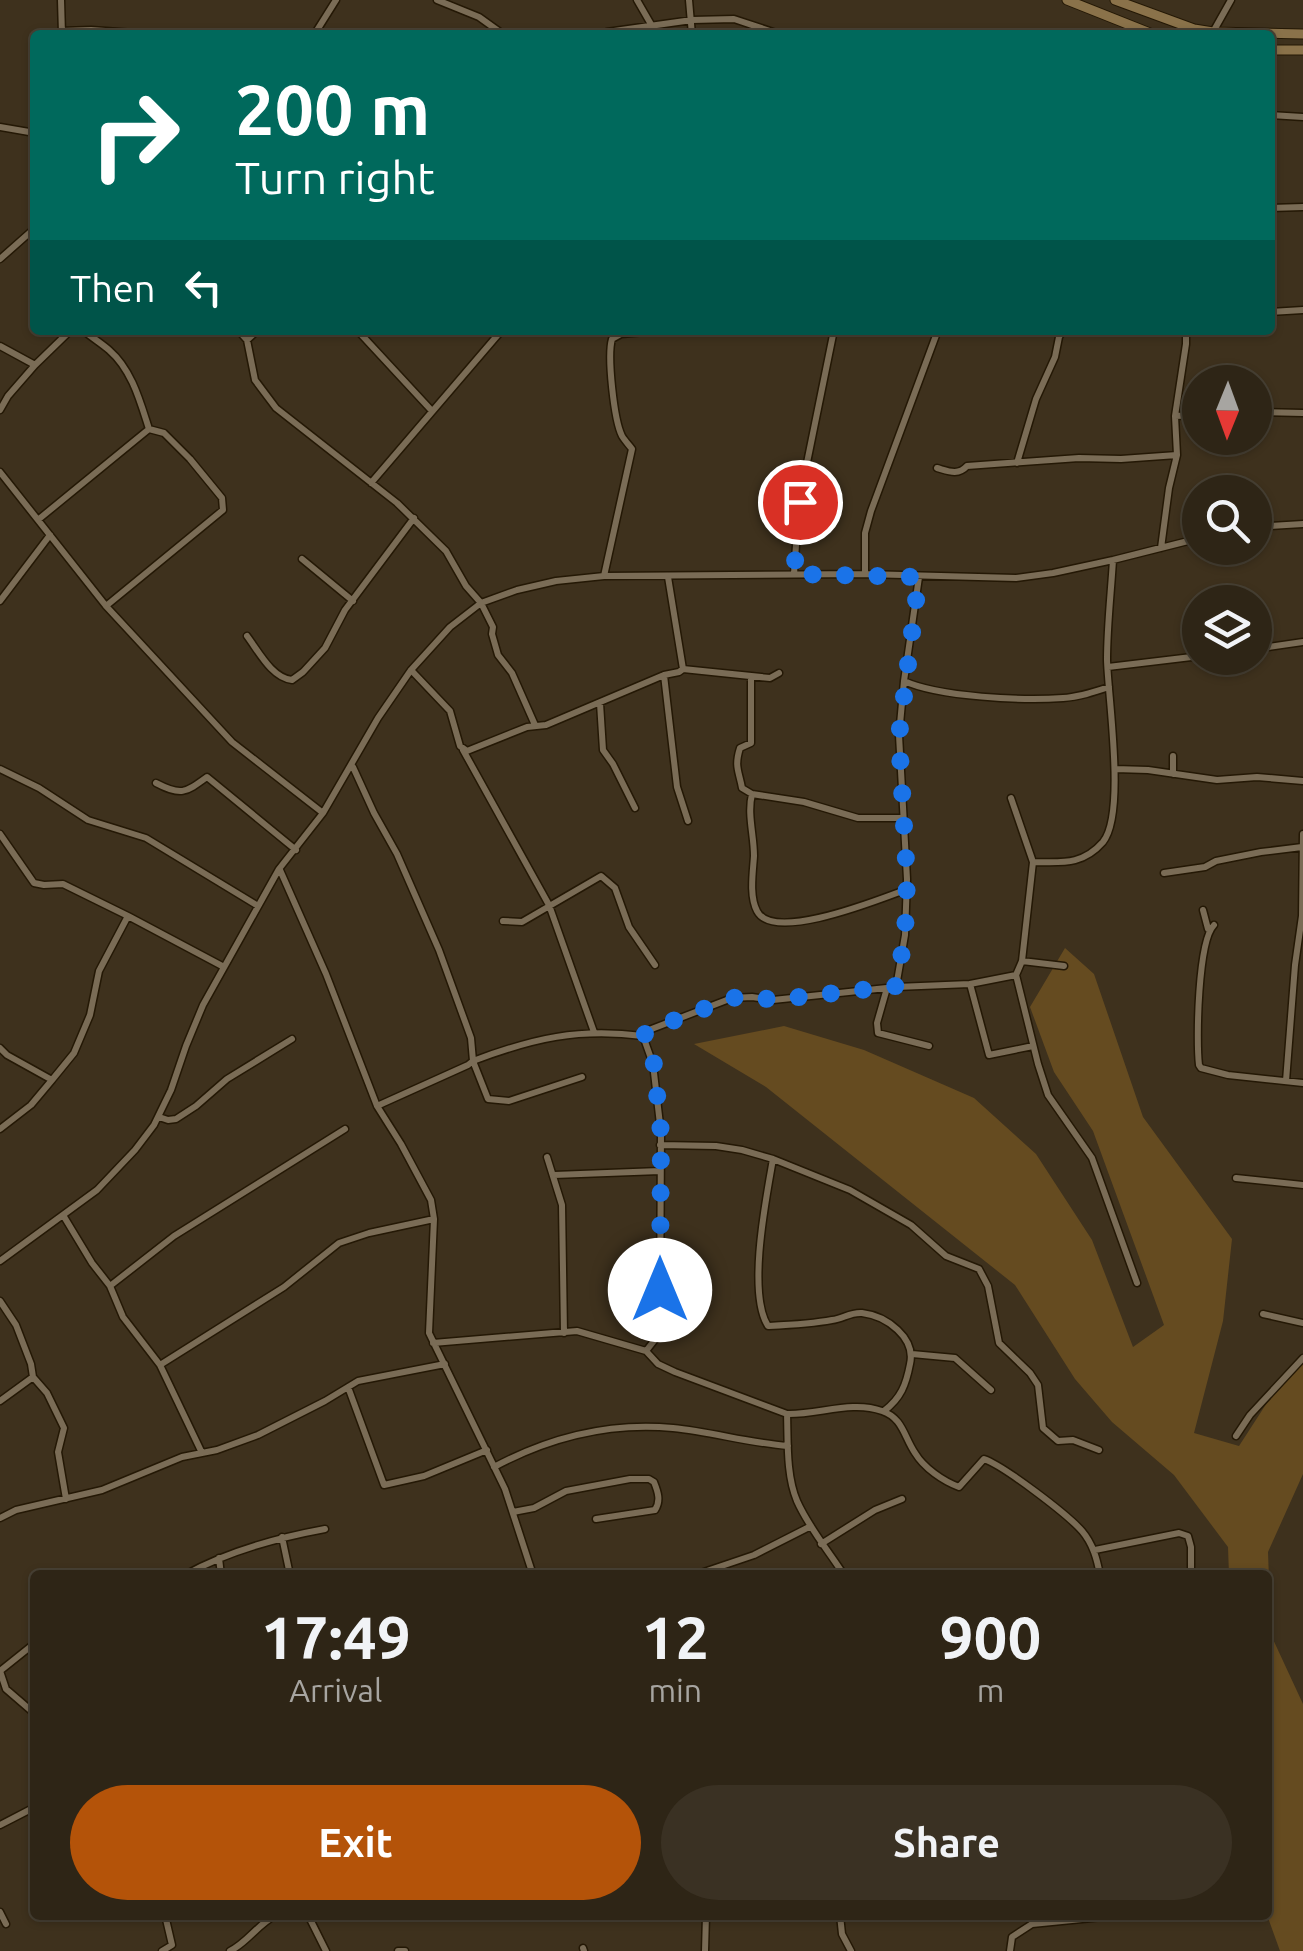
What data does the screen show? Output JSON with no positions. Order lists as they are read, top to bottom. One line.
{"north":"bottom","page":{"turn":["200 m","Turn right"],"then":"Then","eta":["17:49","Arrival","12","min","900","m"],"buttons":["Exit","Share"]}}
